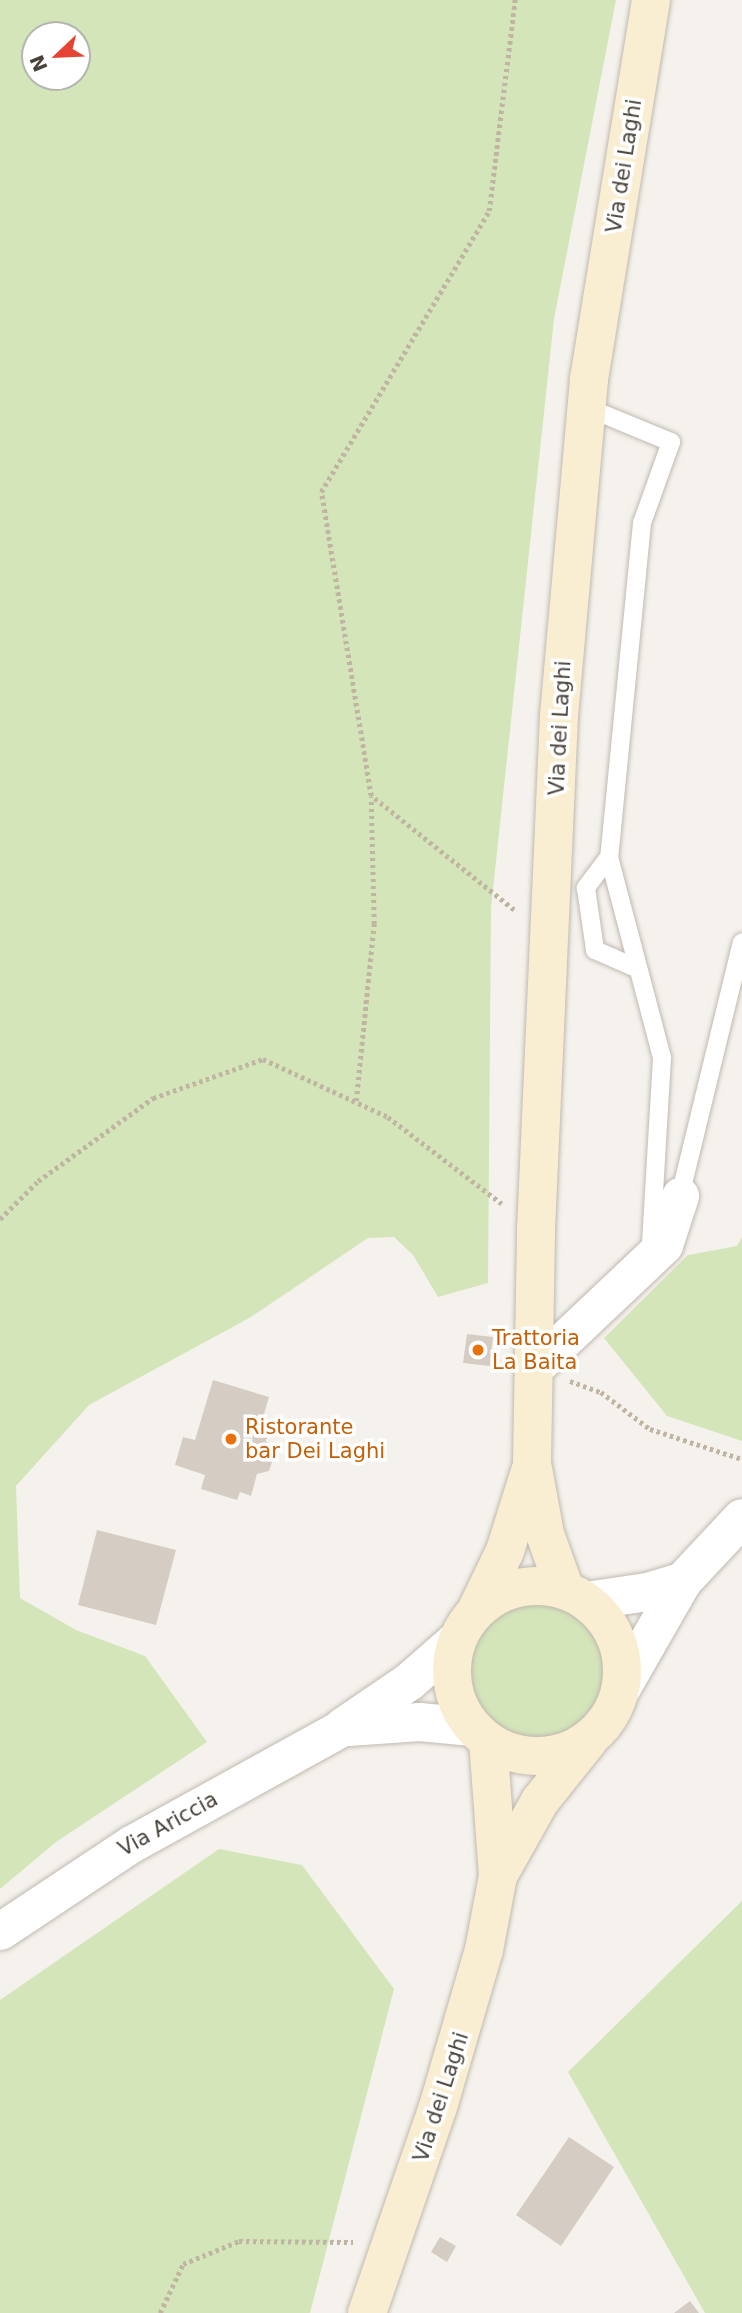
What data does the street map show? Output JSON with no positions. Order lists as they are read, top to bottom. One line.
{"streets":{"main road":["Via dei Laghi"],"street":["Via Ariccia"]},"crossings":[["Via dei Laghi","Via Ariccia"]],"places":["Trattoria La Baita","Ristorante bar Dei Laghi"],"north":"bottom left"}
